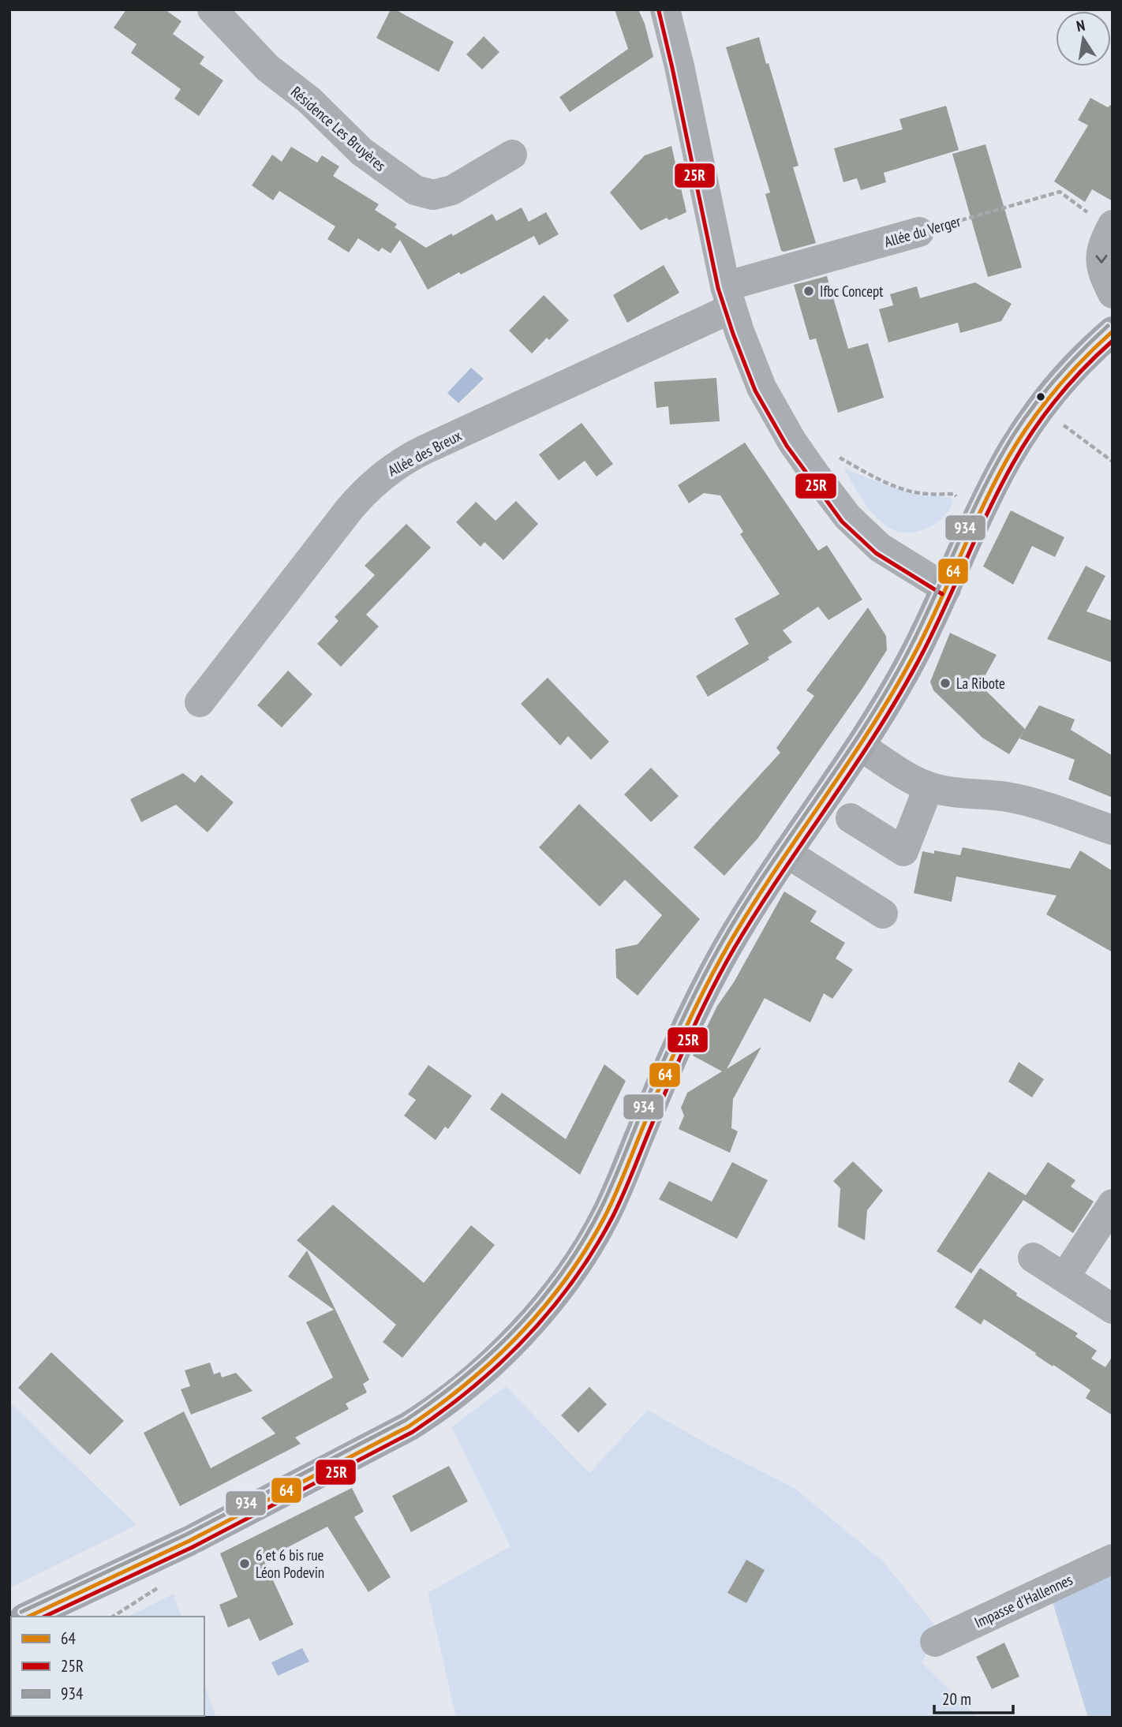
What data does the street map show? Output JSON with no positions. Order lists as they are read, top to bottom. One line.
{"streets":{"street":["Résidence Les Bruyères","Allée du Verger","Allée des Breux","Impasse d'Hallennes"]},"crossings":[["Allée du Verger","Allée des Breux"]],"places":["Ifbc Concept","La Ribote","6 et 6 bis rue Léon Podevin"],"lines":["transit line 25R","transit line 934","transit line 64"],"legend":["64","25R","934"],"scale_bar":"20 m","north":"top"}
